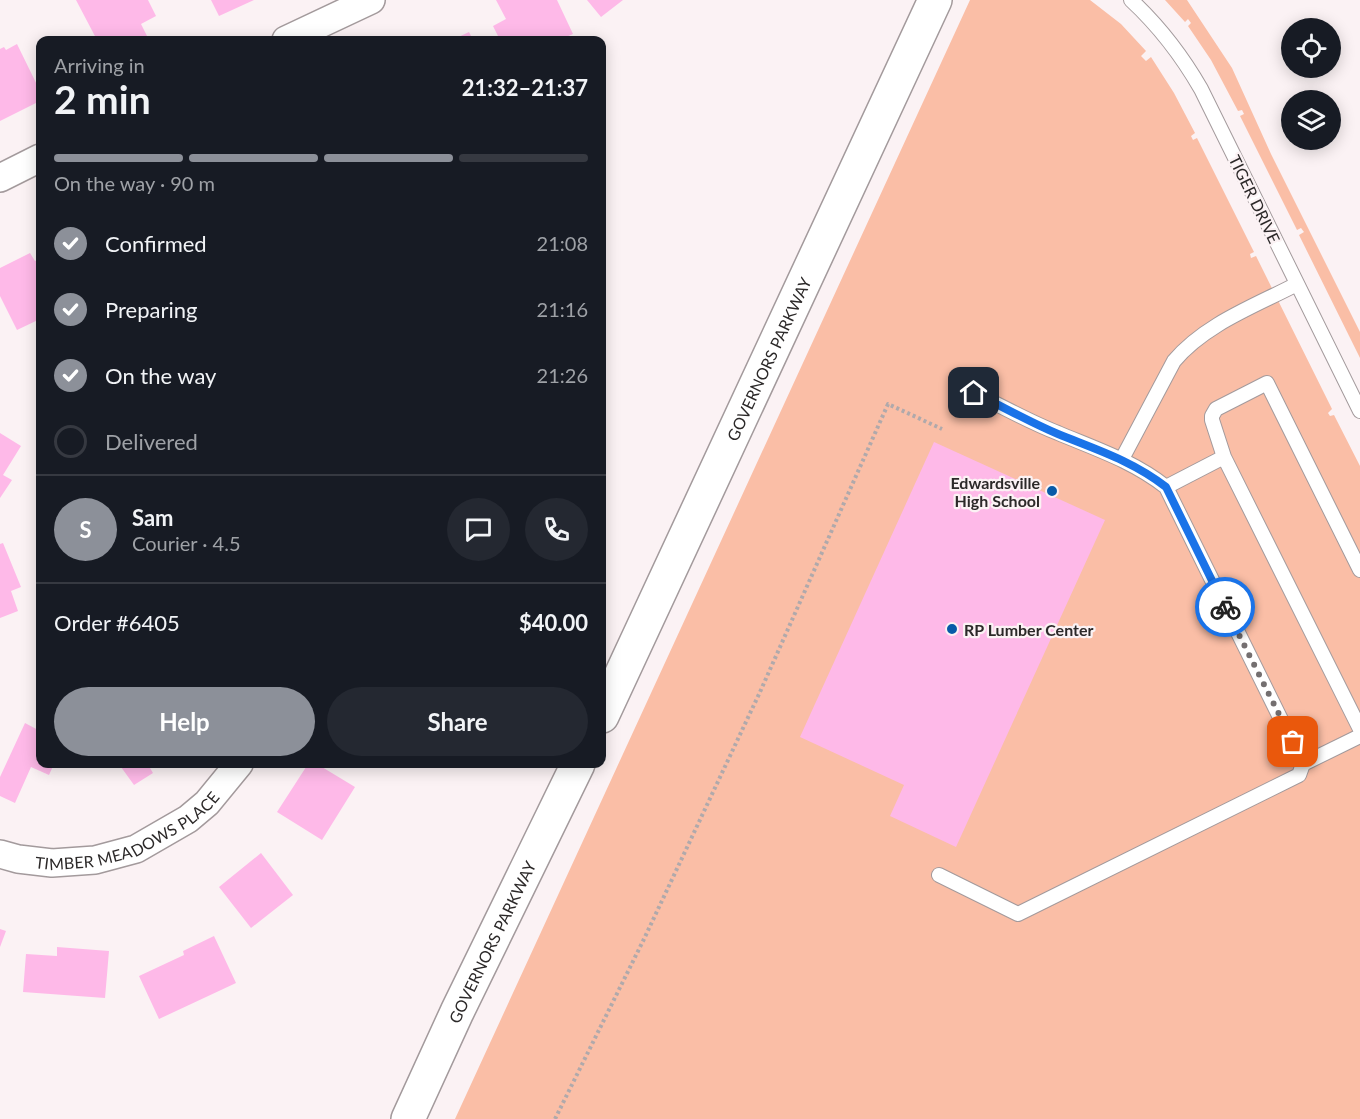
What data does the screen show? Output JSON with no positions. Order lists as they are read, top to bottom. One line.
{"streets":{"main road":["GOVERNORS PARKWAY"],"street":["TIMBER MEADOWS PLACE"],"lane":["TIGER DRIVE"]},"places":["Edwardsville High School","RP Lumber Center"],"page":{"heading":["2 min","Arriving in","21:32–21:37"],"panel":["Sam","Courier · 4.5","Order #6405","$40.00"],"bar":"On the way · 90 m","list":[["Confirmed","21:08"],["Preparing","21:16"],["On the way","21:26"],"Delivered"],"round":"S","buttons":["Help","Share"]}}
